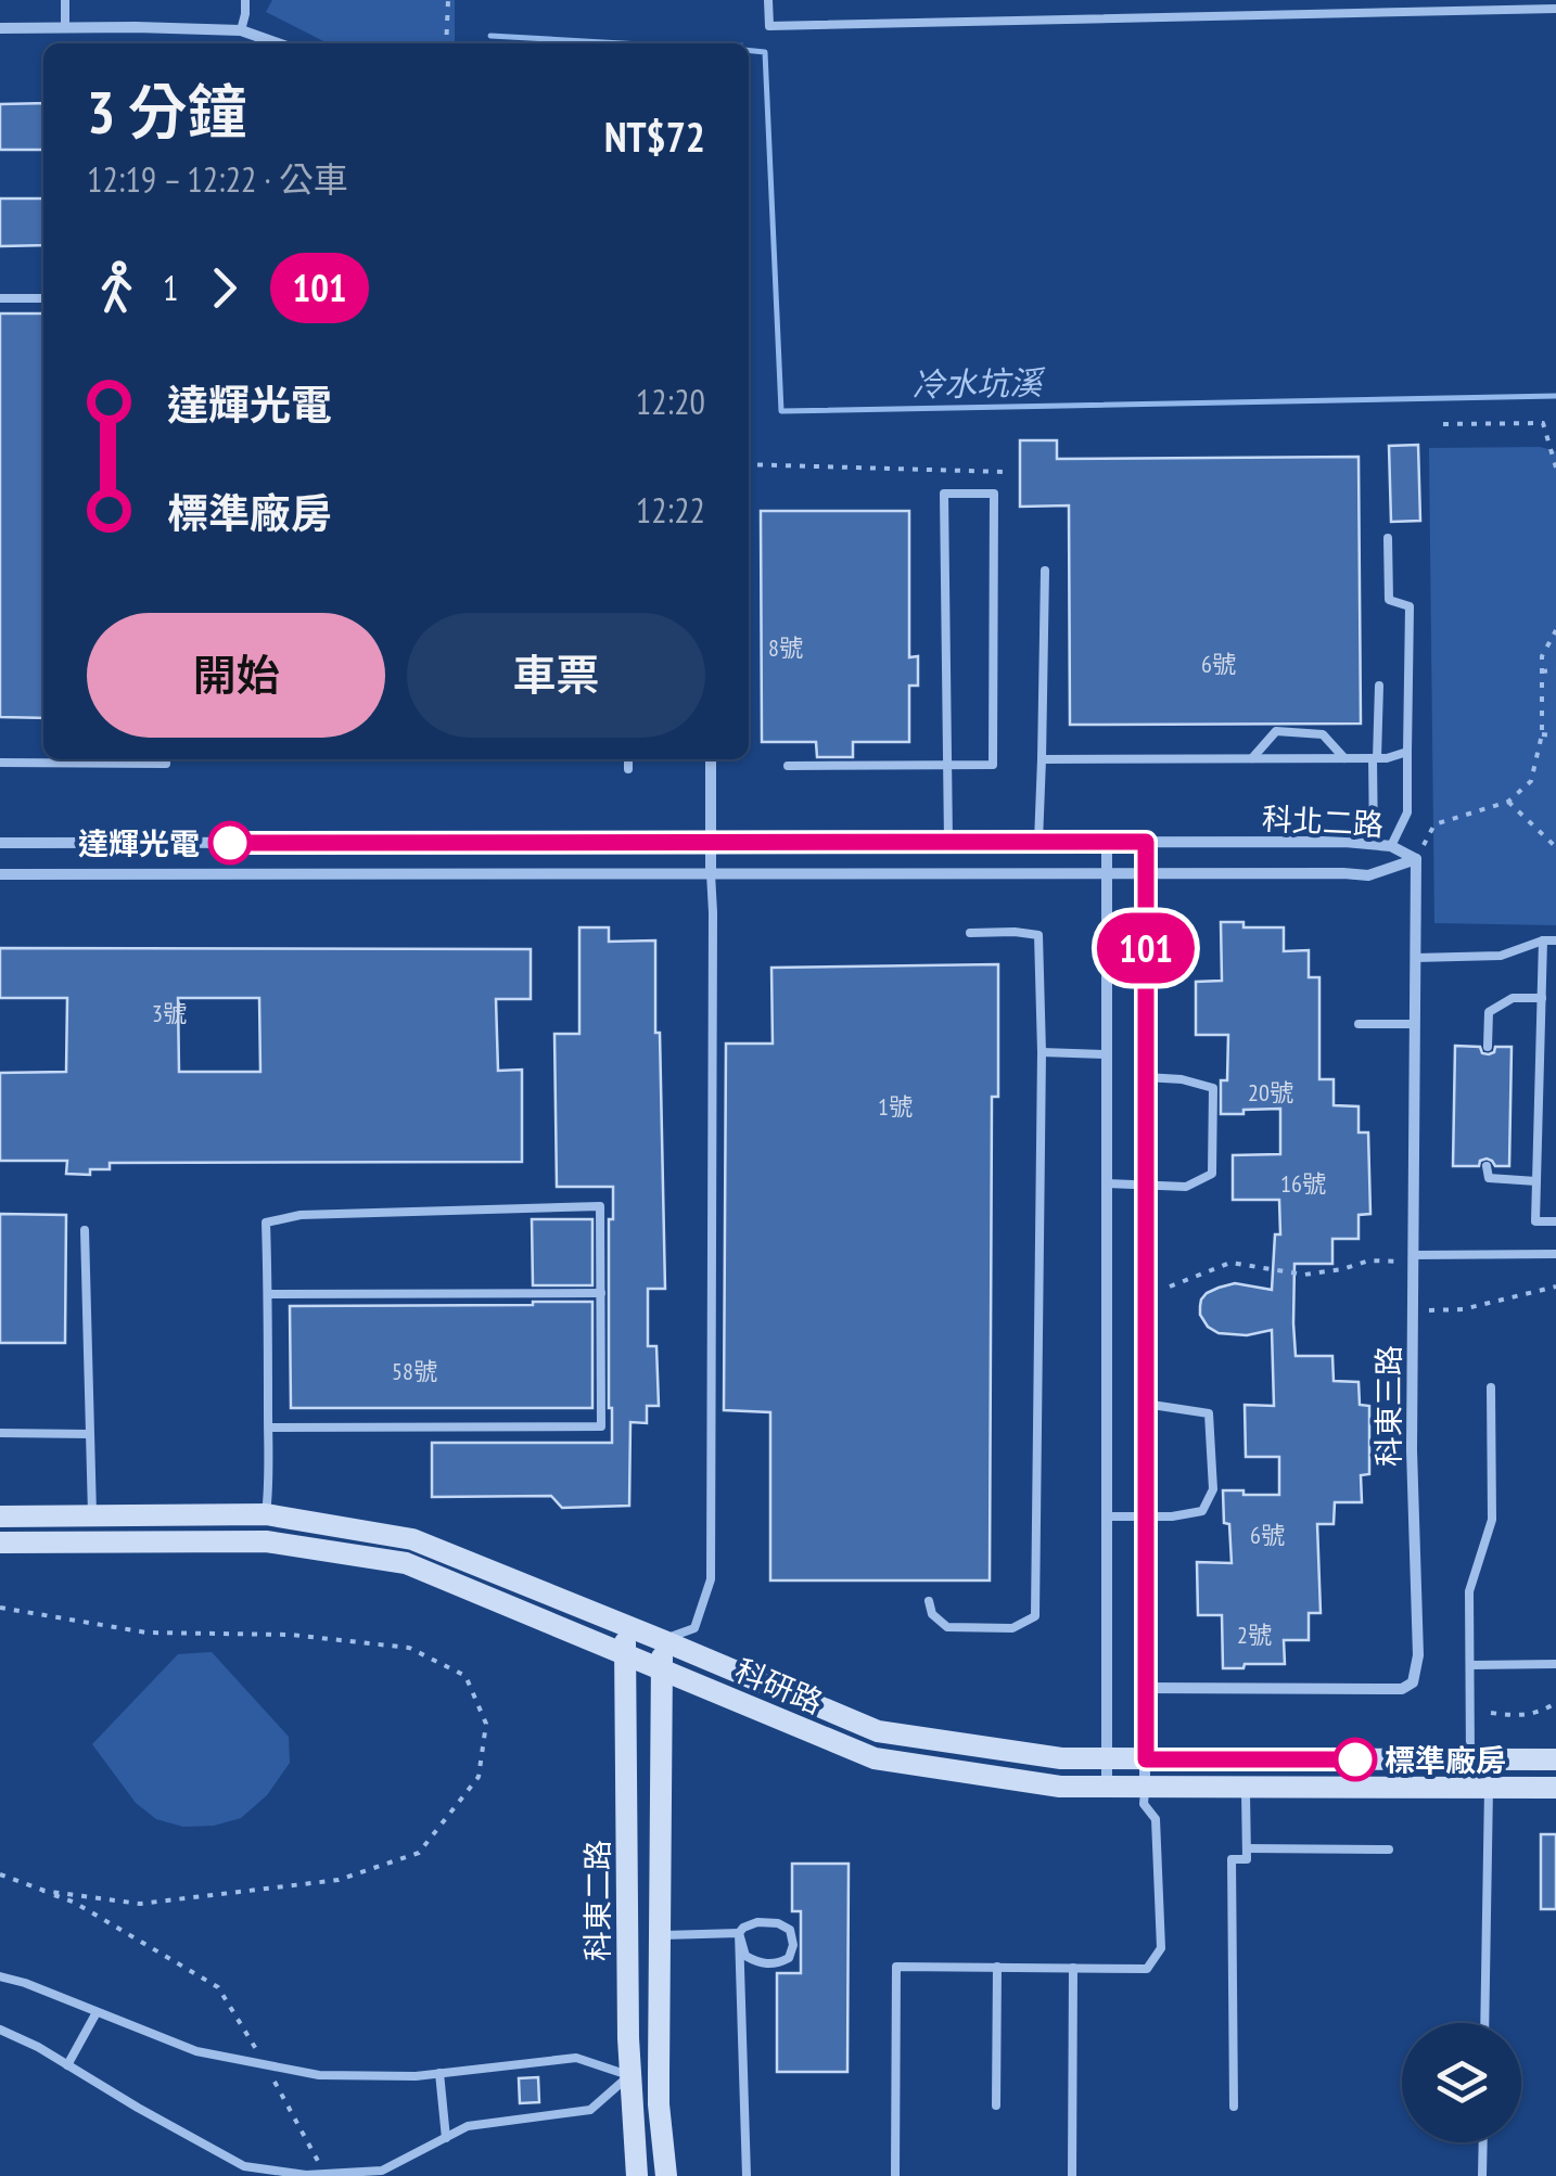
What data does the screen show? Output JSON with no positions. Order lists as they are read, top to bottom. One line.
{"streets":{"street":["科北二路","科東三路","科研路","科東二路"]},"crossings":[["科北二路","科東三路"],["科研路","科東二路"]],"water":["冷水坑溪"],"places":["達輝光電","標準廠房"],"lines":["bus line 101"],"house_numbers":["8號","6號","3號","20號","1號","16號","58號","6號","2號"],"page":{"on_map":"101","heading":["3 分鐘","12:19 – 12:22 · 公車","NT$72"],"legs":["1","101"],"list":[{"name":"達輝光電","value":"12:20"},{"name":"標準廠房","value":"12:22"}],"buttons":["開始","車票"]}}
